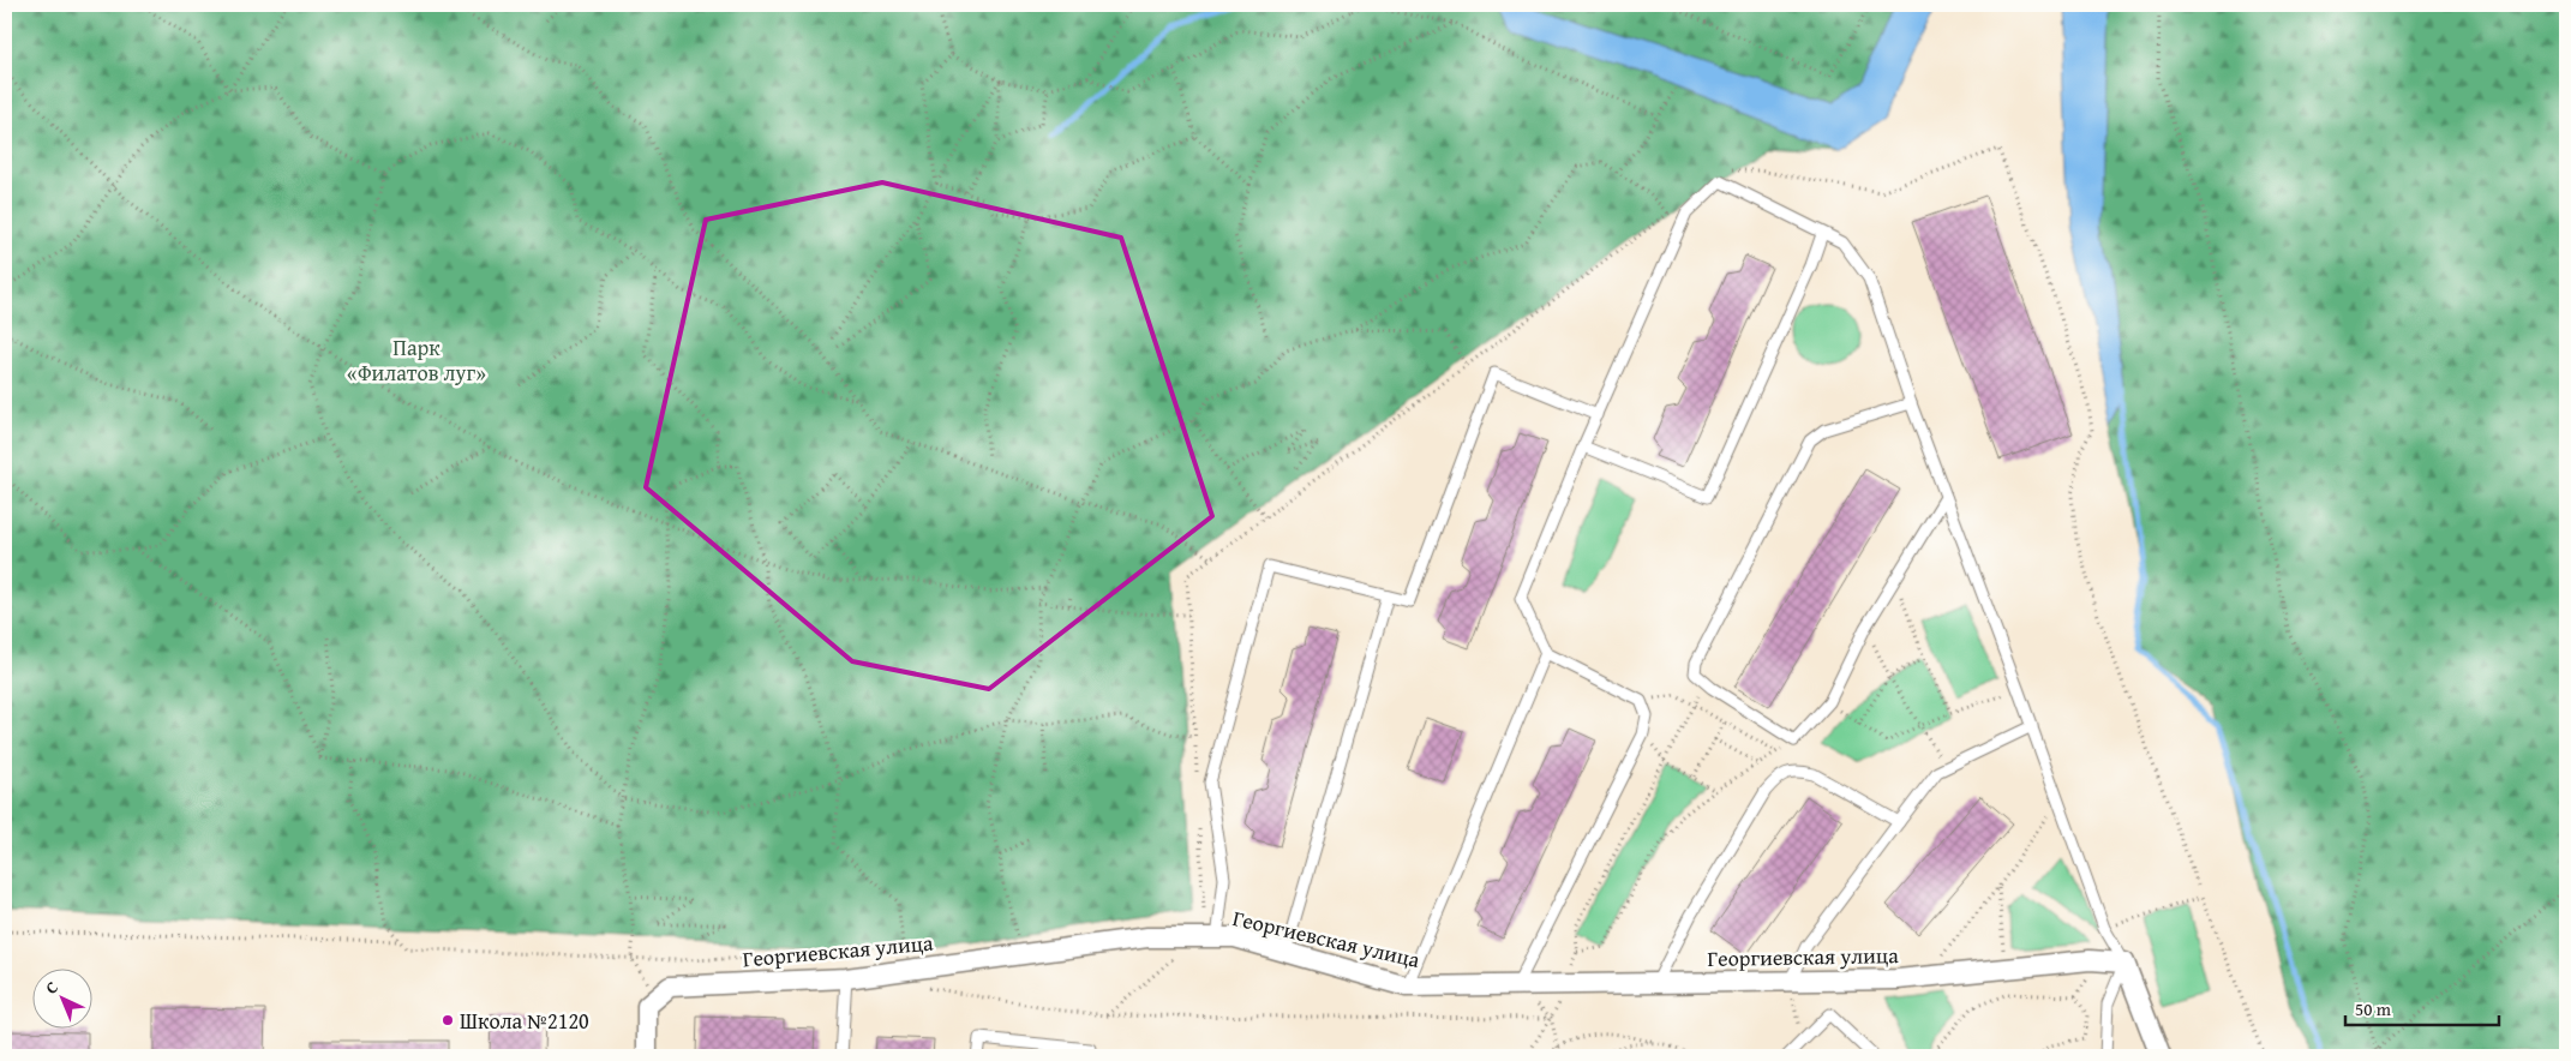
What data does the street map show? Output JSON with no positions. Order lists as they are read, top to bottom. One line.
{"streets":{"street":["Георгиевская улица"]},"parks":["Парк «Филатов луг»"],"places":["Школа №2120"],"scale_bar":"50 m","north":"top left"}
